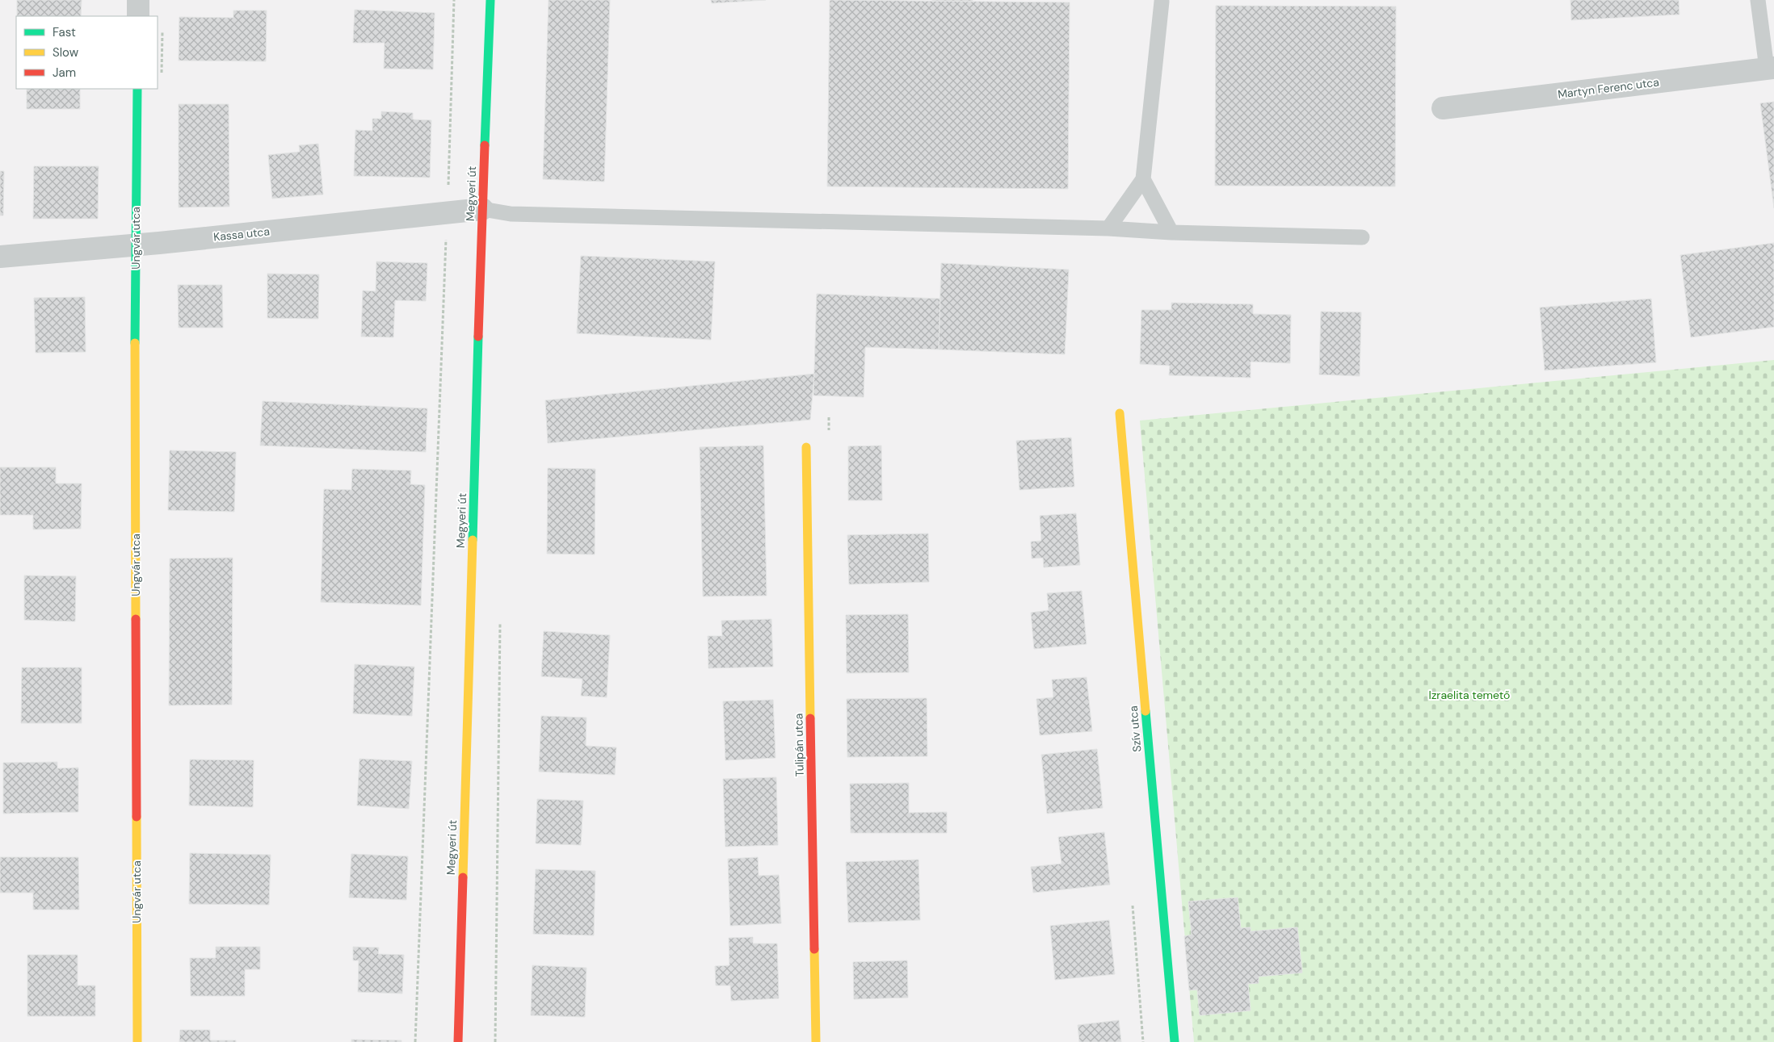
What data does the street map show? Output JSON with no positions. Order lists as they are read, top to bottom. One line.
{"streets":{"street":["Martyn Ferenc utca","Megyeri út","Kassa utca","Ungvár utca","Szív utca","Tulipán utca"]},"crossings":[["Megyeri út","Kassa utca"],["Kassa utca","Ungvár utca"]],"parks":["Izraelita temető"],"legend":["Fast","Slow","Jam"]}
